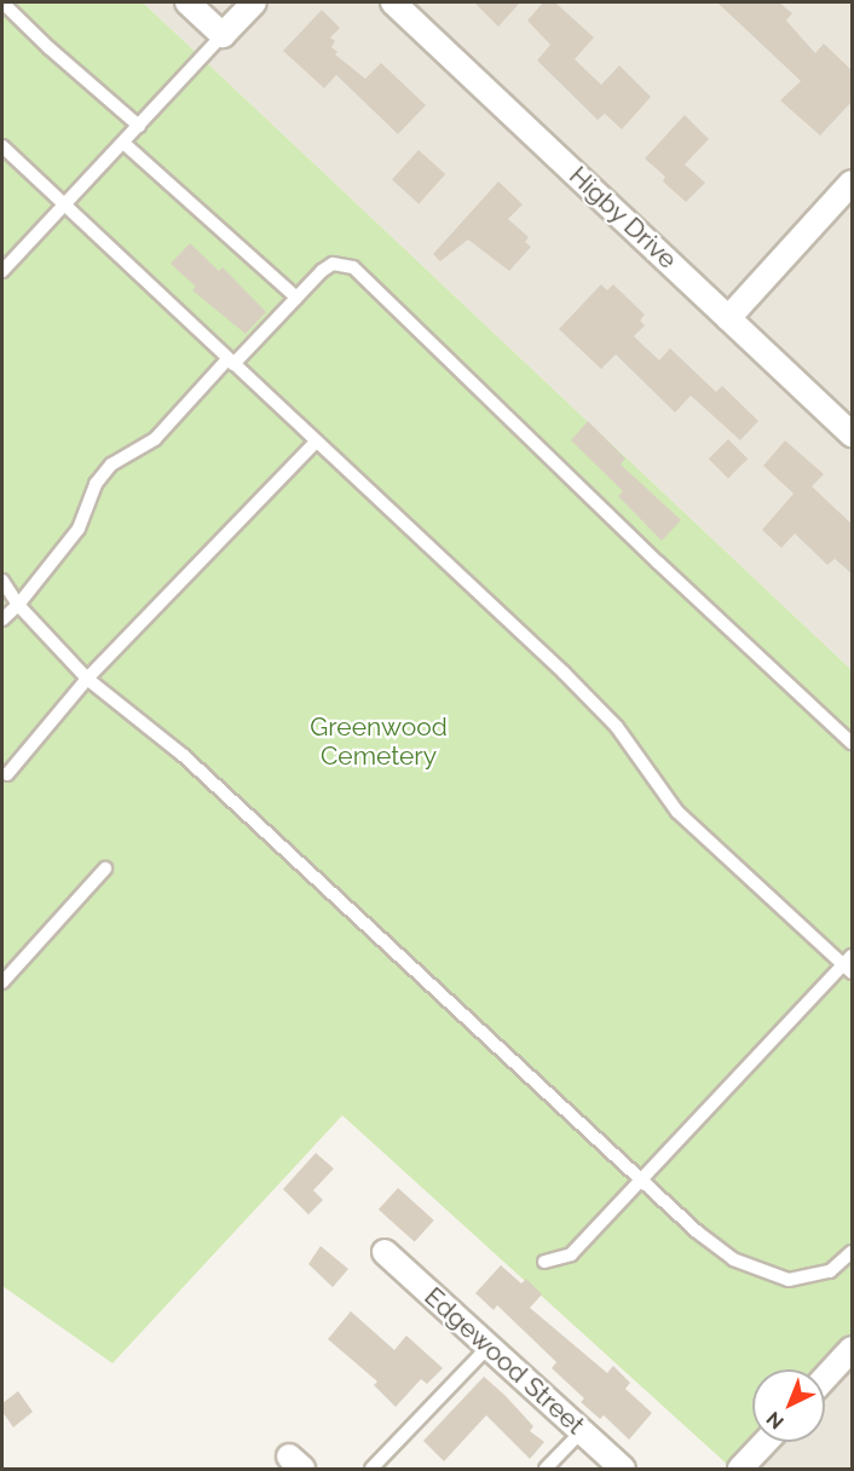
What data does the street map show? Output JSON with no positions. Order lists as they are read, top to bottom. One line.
{"streets":{"street":["Higby Drive","Edgewood Street"]},"parks":["Greenwood Cemetery"],"north":"bottom left"}
